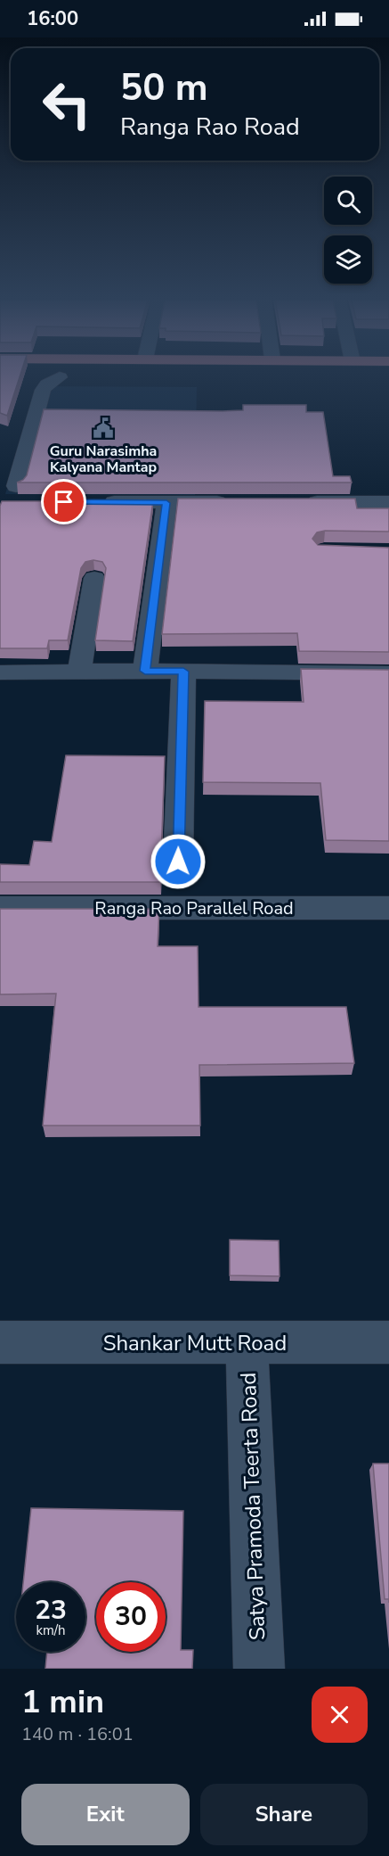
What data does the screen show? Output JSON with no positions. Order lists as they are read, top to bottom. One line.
{"streets":{"street":["Ranga Rao Parallel Road","Shankar Mutt Road","Satya Pramoda Teerta Road"]},"crossings":[["Shankar Mutt Road","Satya Pramoda Teerta Road"]],"places":{"public building":["Guru Narasimha Kalyana Mantap"]},"page":{"status":"16:00","turn":["50 m","Ranga Rao Road"],"speed":"23 km/h","limit":"30","heading":["1 min","140 m · 16:01"],"buttons":["Exit","Share"]}}
